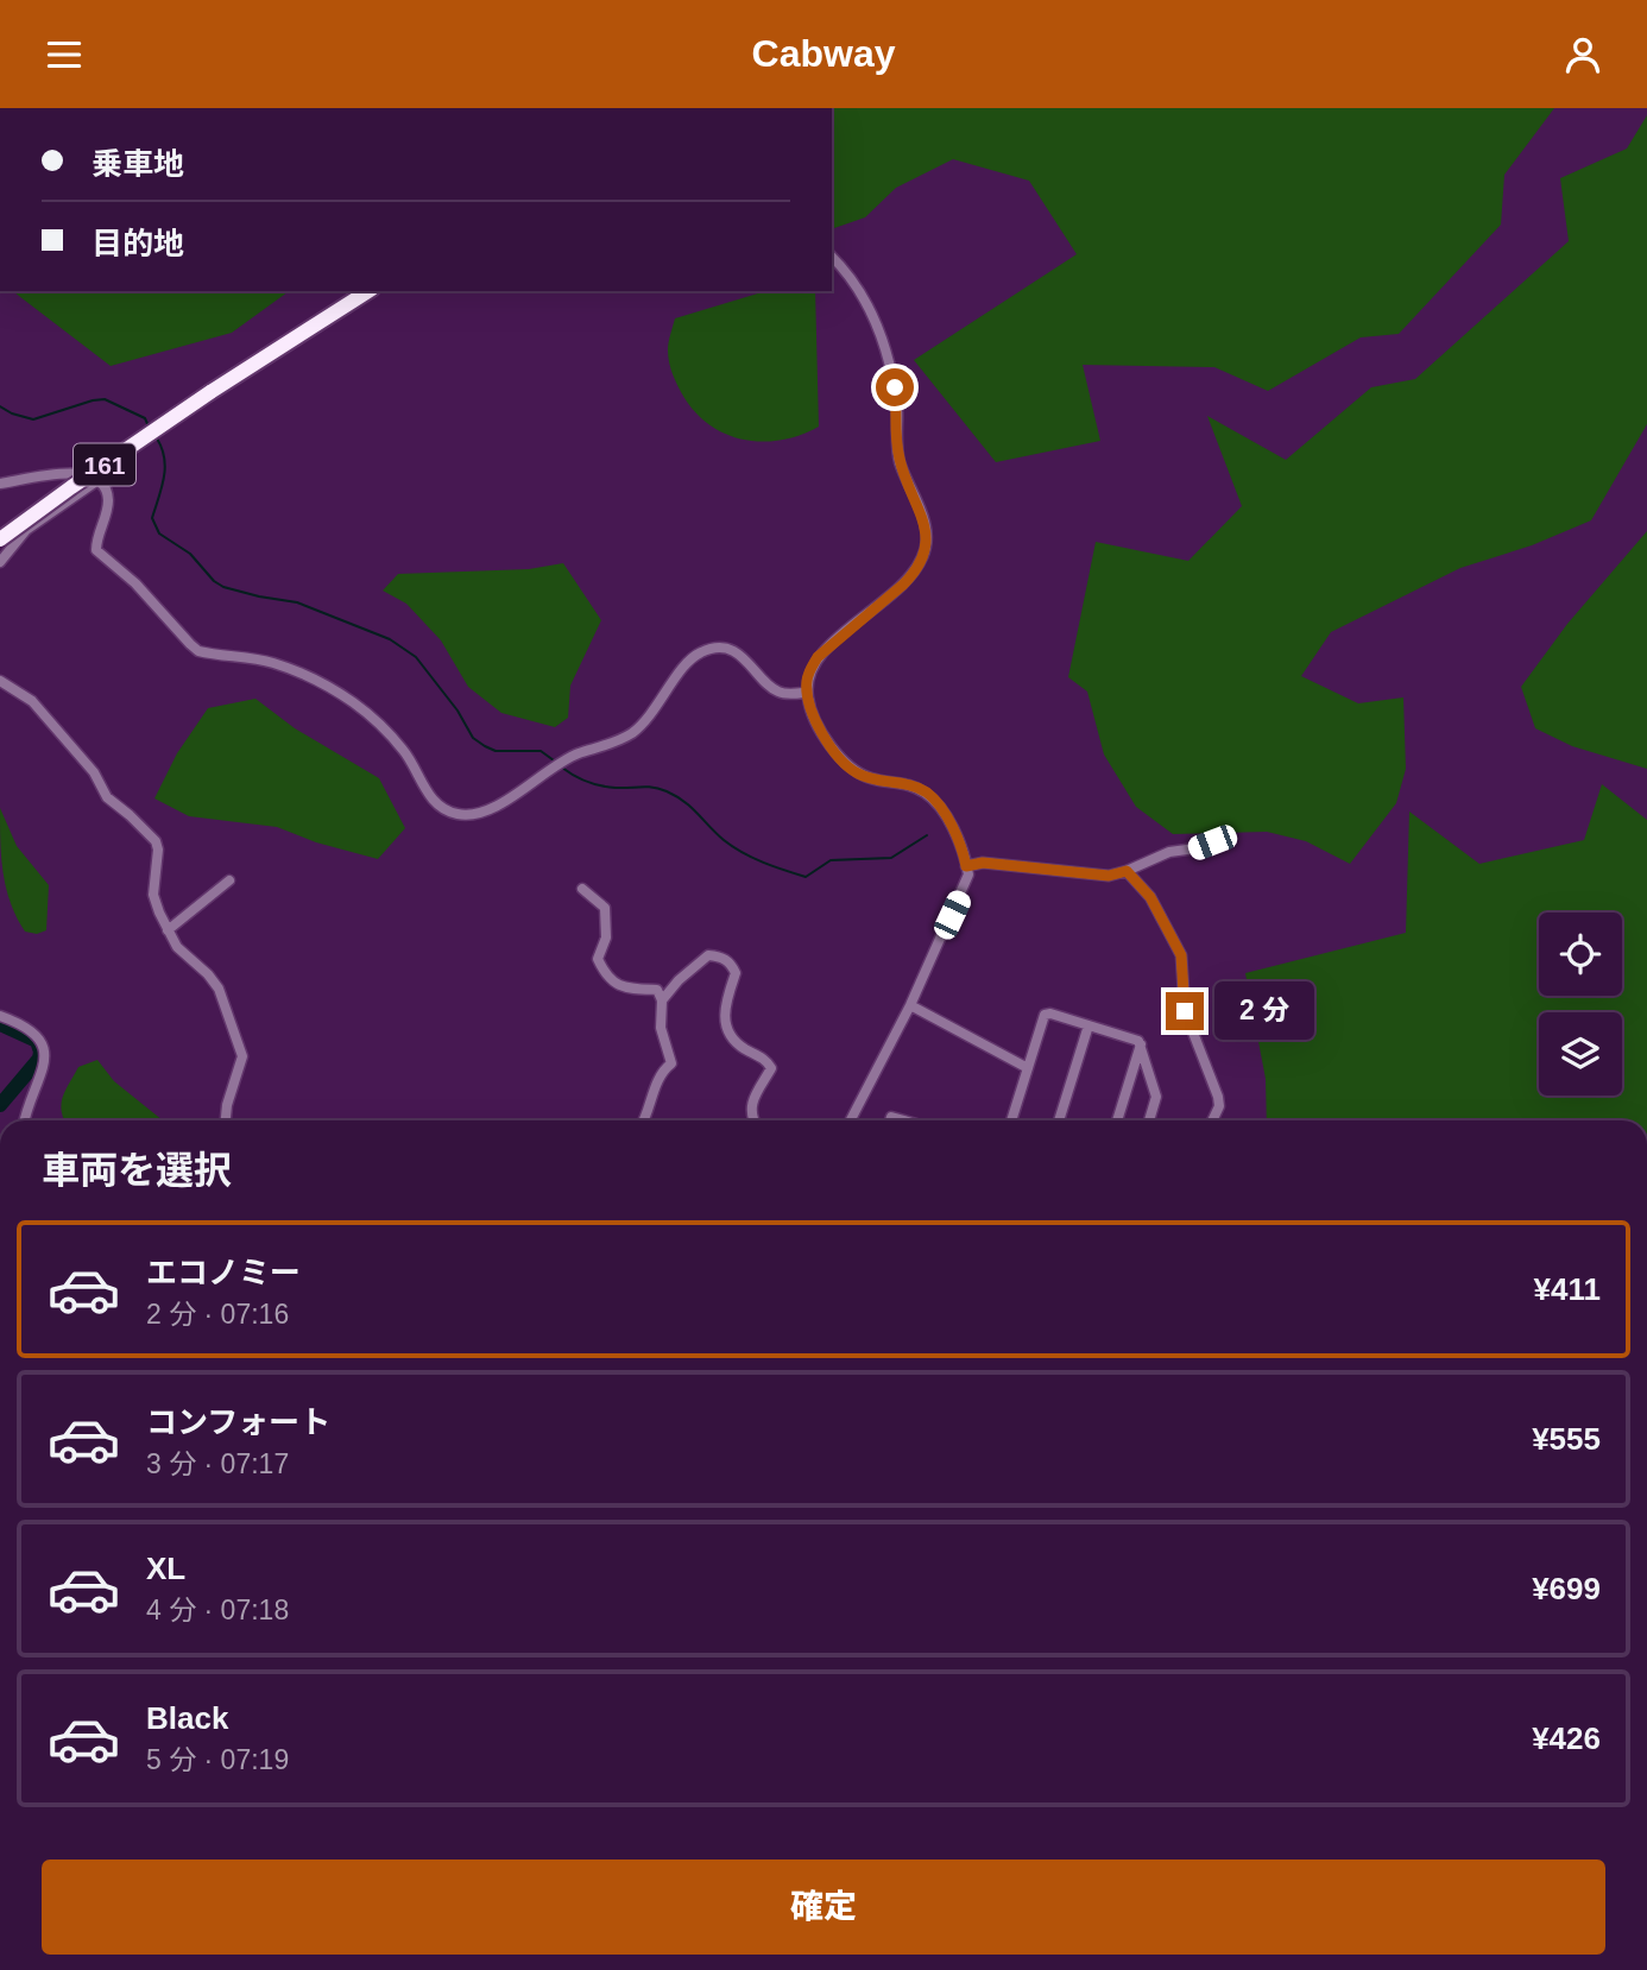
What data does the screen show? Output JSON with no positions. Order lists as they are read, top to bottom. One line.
{"streets":{"highway":["161"]},"page":{"header":"Cabway","banner":["乗車地","目的地"],"bubble":"2 分","heading":"車両を選択","list":[{"name":"エコノミー","note":"2 分 · 07:16","value":"¥411"},{"name":"コンフォート","note":"3 分 · 07:17","value":"¥555"},{"name":"XL","note":"4 分 · 07:18","value":"¥699"},{"name":"Black","note":"5 分 · 07:19","value":"¥426"}],"buttons":"確定"}}
